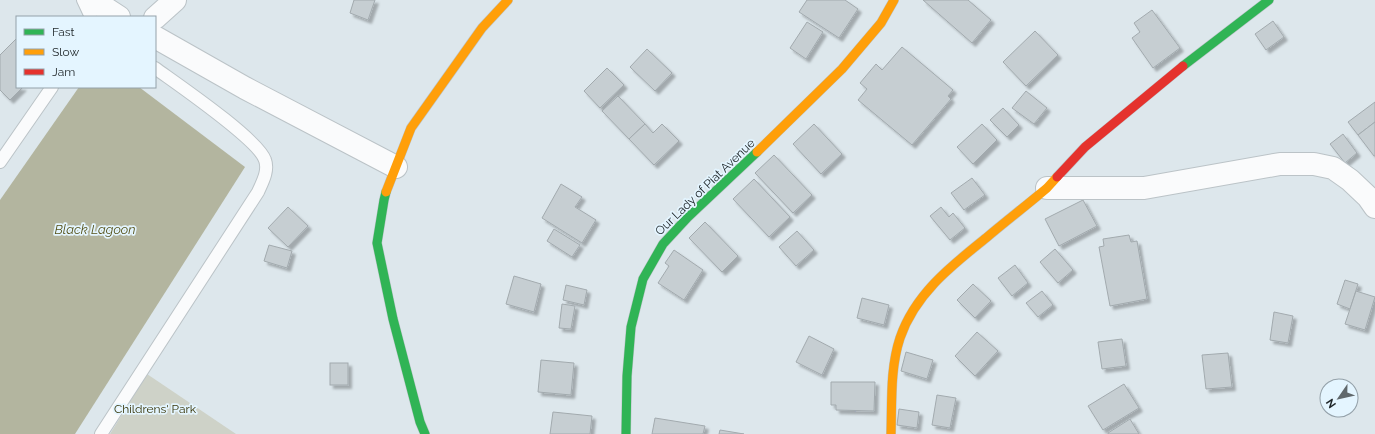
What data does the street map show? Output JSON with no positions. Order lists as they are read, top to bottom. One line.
{"streets":{"street":["Our Lady of Piat Avenue"]},"water":["Black Lagoon"],"parks":["Childrens' Park"],"legend":["Fast","Slow","Jam"],"north":"bottom left"}
